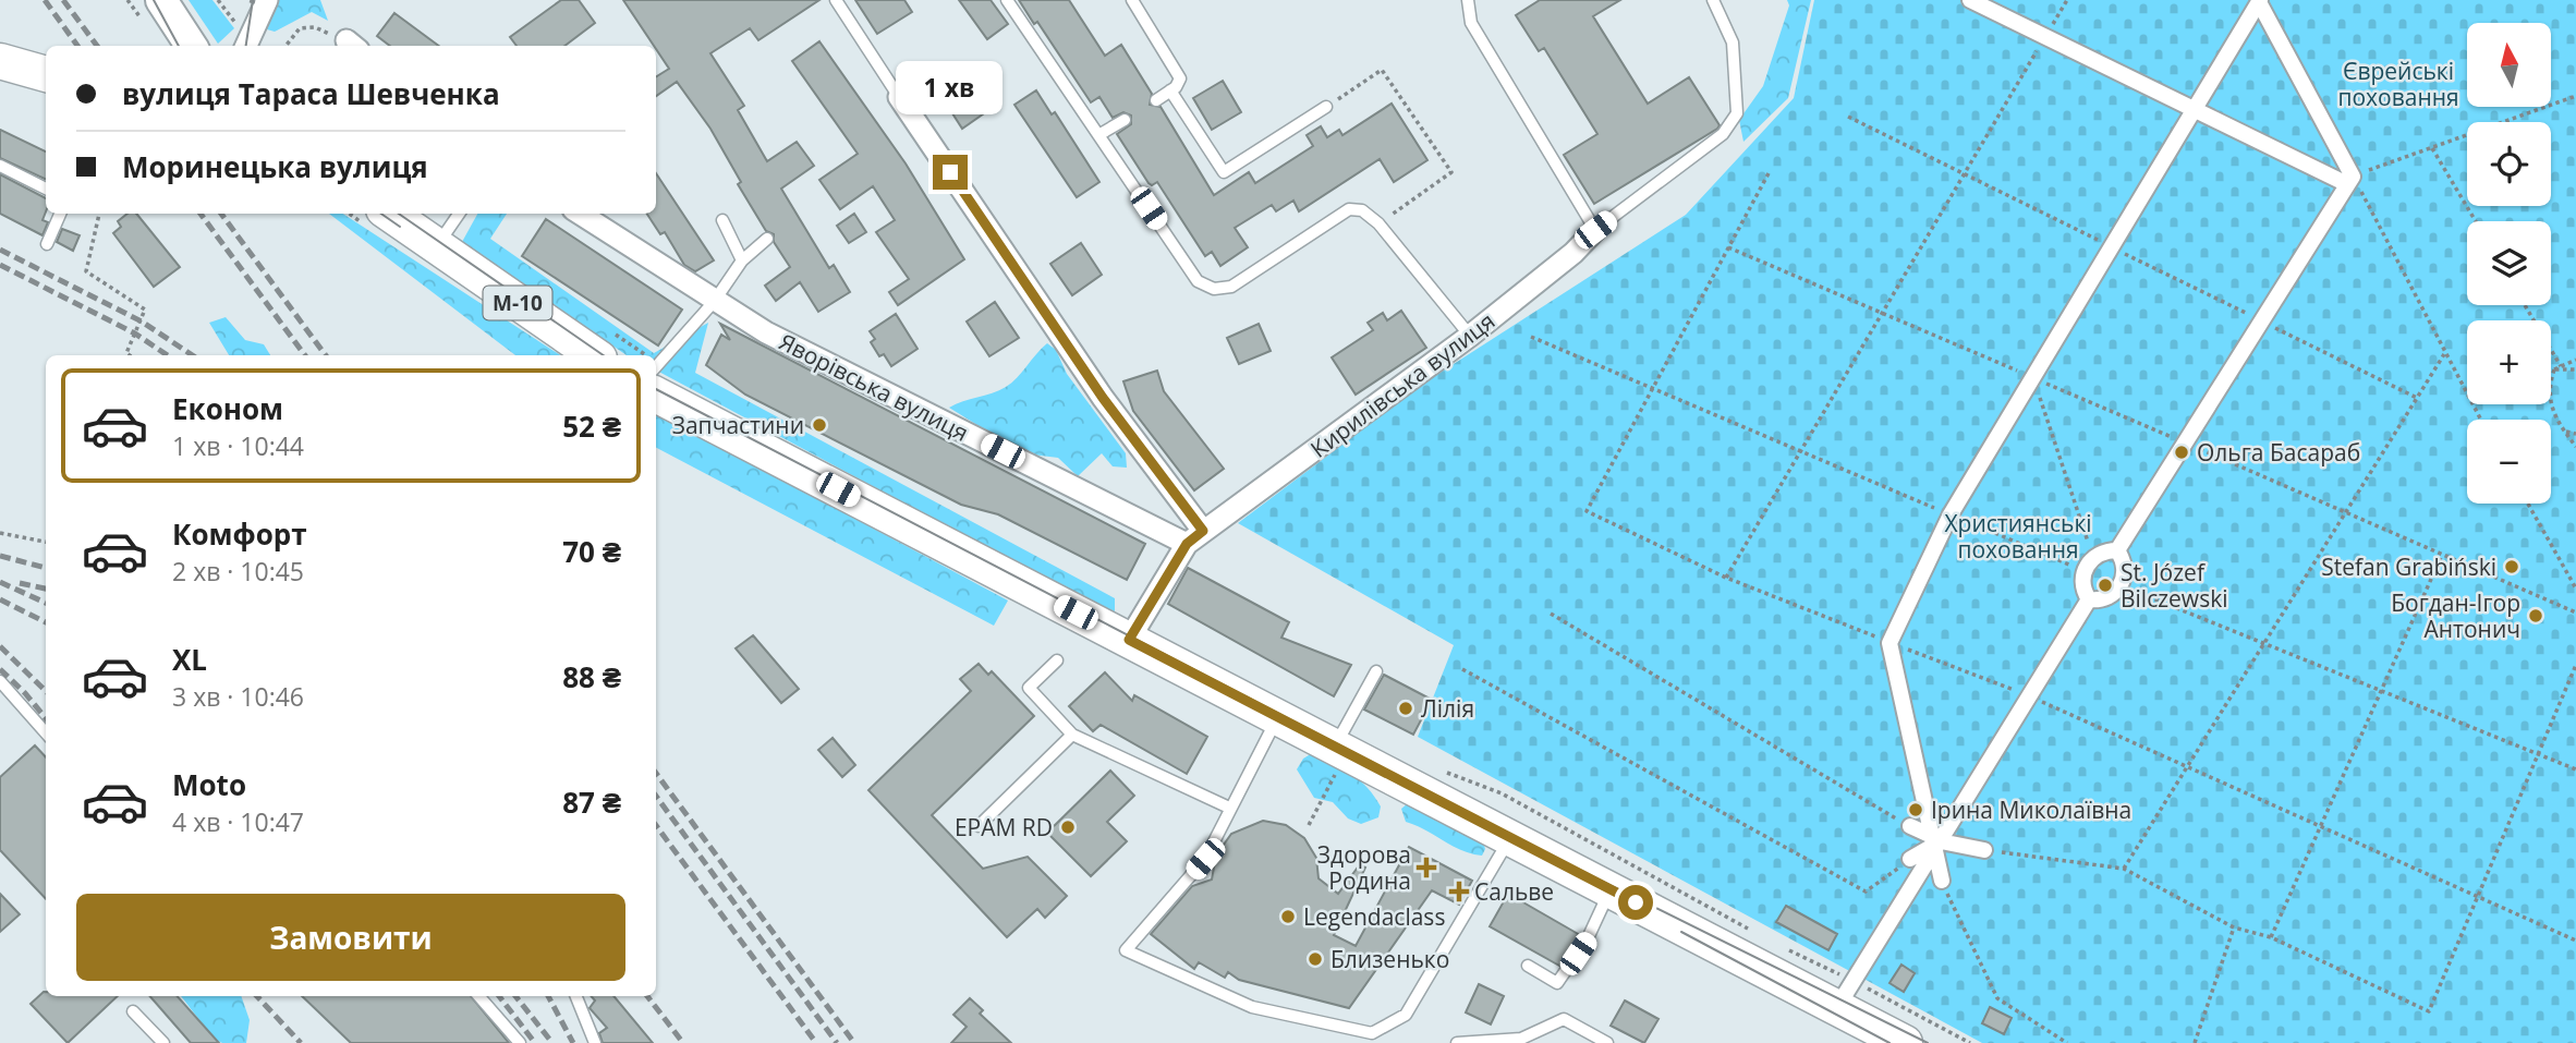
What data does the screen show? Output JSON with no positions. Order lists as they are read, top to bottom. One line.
{"streets":{"main road":["М-10"],"street":["Кирилівська вулиця","Яворівська вулиця"]},"crossings":[["Кирилівська вулиця","Яворівська вулиця"]],"parks":["Єврейські поховання","Християнські поховання"],"places":{"other":["Запчастини","Ольга Басараб","Stefan Grabiński","St. Józef Bilczewski","Богдан-Ігор Антонич","Лілія","Ірина Миколаївна","EPAM RD","Legendaclass","Близенько"],"health":["Здорова Родина","Сальве"]},"north":"top","page":{"map_buttons":["+","−"],"banner":["вулиця Тараса Шевченка","Моринецька вулиця"],"bubble":"1 хв","list":[{"name":"Економ","note":"1 хв · 10:44","value":"52 ₴"},{"name":"Комфорт","note":"2 хв · 10:45","value":"70 ₴"},{"name":"XL","note":"3 хв · 10:46","value":"88 ₴"},{"name":"Moto","note":"4 хв · 10:47","value":"87 ₴"}],"buttons":"Замовити"}}
